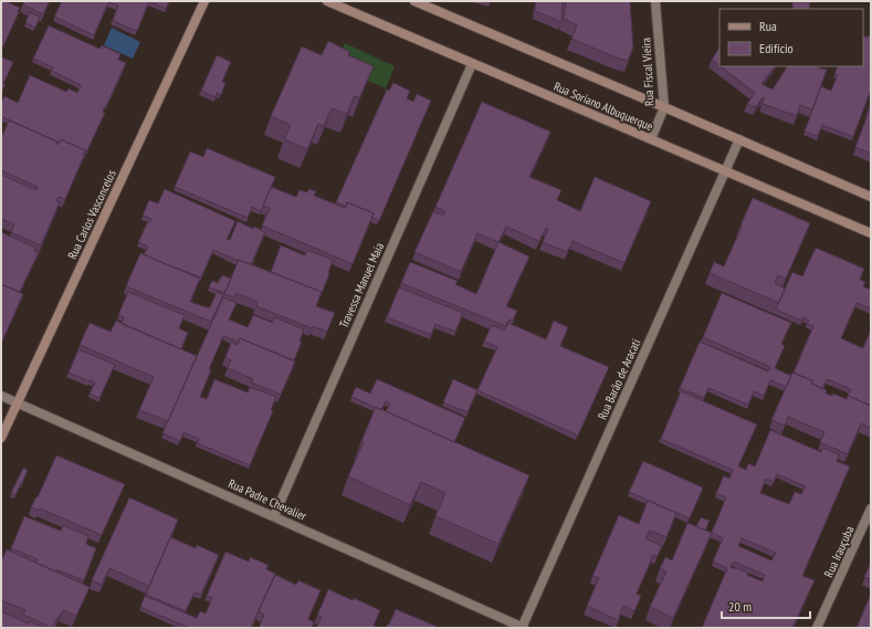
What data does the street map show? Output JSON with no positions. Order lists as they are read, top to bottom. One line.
{"streets":{"main road":["Rua Soriano Albuquerque","Rua Carlos Vasconcelos"],"street":["Rua Fiscal Vieira","Travessa Manuel Maia","Rua Barão de Aracati","Rua Padre Chevalier","Rua Irauçuba"]},"crossings":[["Rua Fiscal Vieira","Rua Soriano Albuquerque"],["Rua Soriano Albuquerque","Travessa Manuel Maia"],["Rua Soriano Albuquerque","Rua Barão de Aracati"],["Rua Carlos Vasconcelos","Rua Padre Chevalier"],["Travessa Manuel Maia","Rua Padre Chevalier"],["Rua Barão de Aracati","Rua Padre Chevalier"]],"legend":["Rua","Edifício"],"scale_bar":"20 m"}
